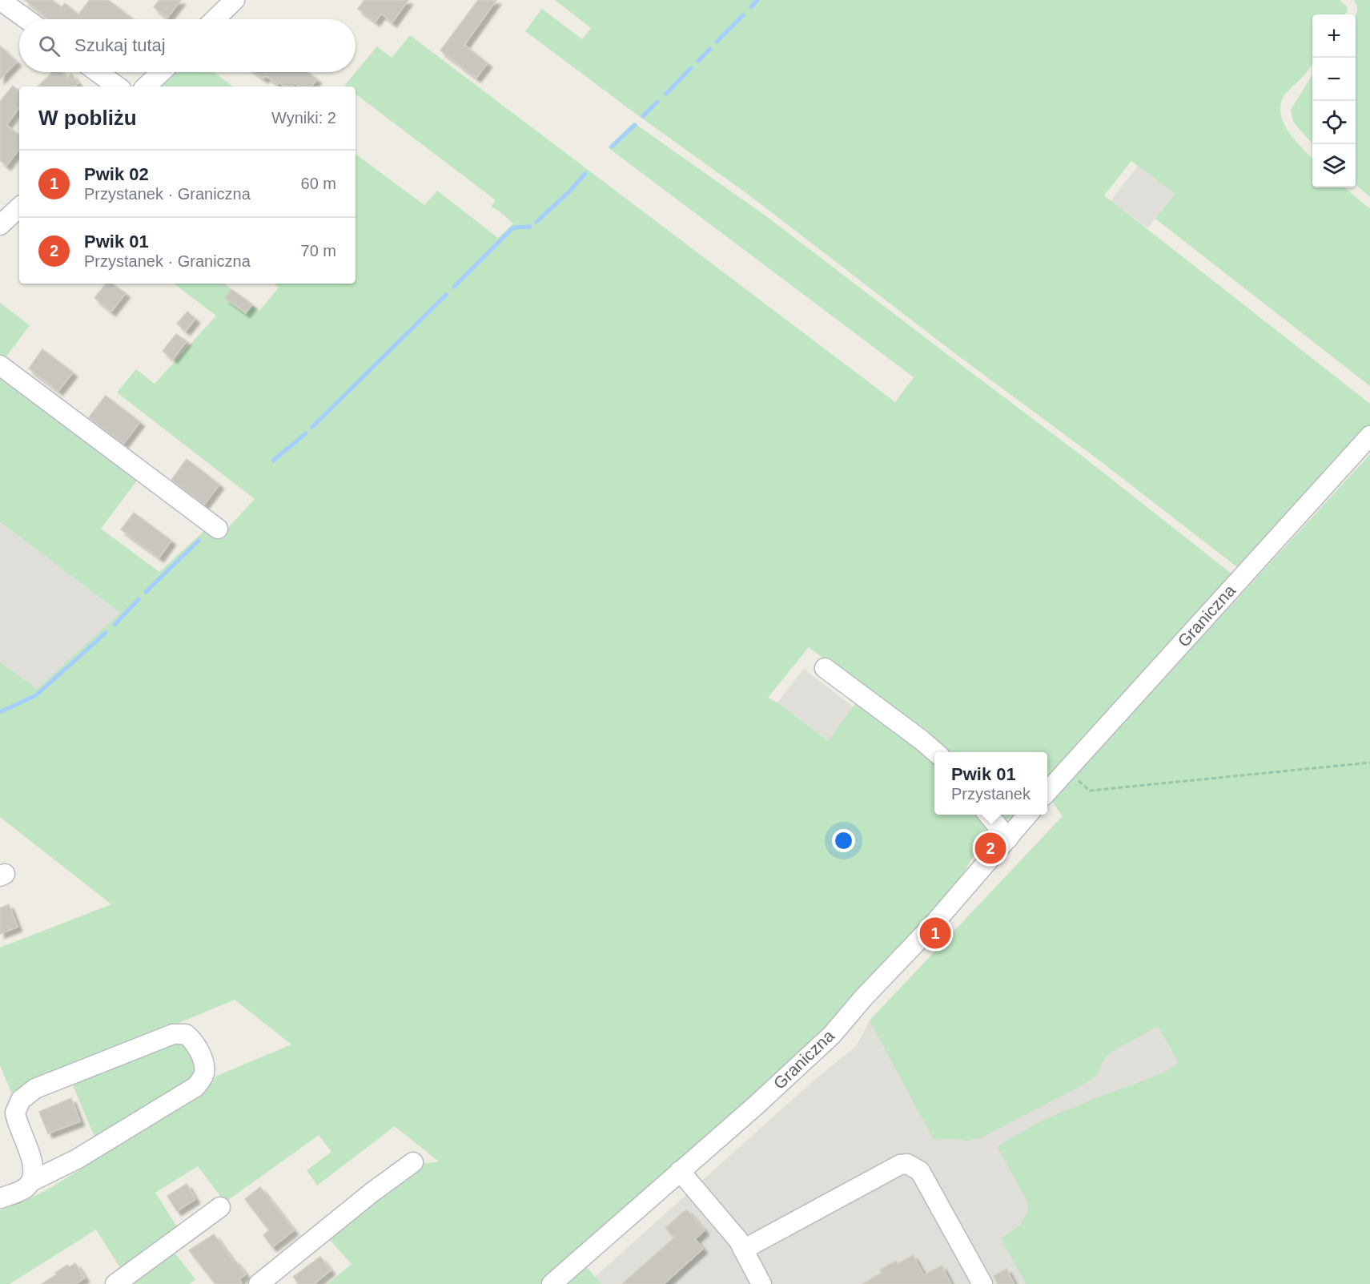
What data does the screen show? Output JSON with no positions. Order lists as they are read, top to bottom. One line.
{"streets":{"street":["Graniczna"]},"page":{"map_buttons":["+","−"],"search":"Szukaj tutaj","heading":["W pobliżu","Wyniki: 2"],"list":[{"mark":"1","name":"Pwik 02","note":"Przystanek · Graniczna","value":"60 m"},{"mark":"2","name":"Pwik 01","note":"Przystanek · Graniczna","value":"70 m"}],"popup":["Pwik 01","Przystanek"],"pins":["2","1"]}}
